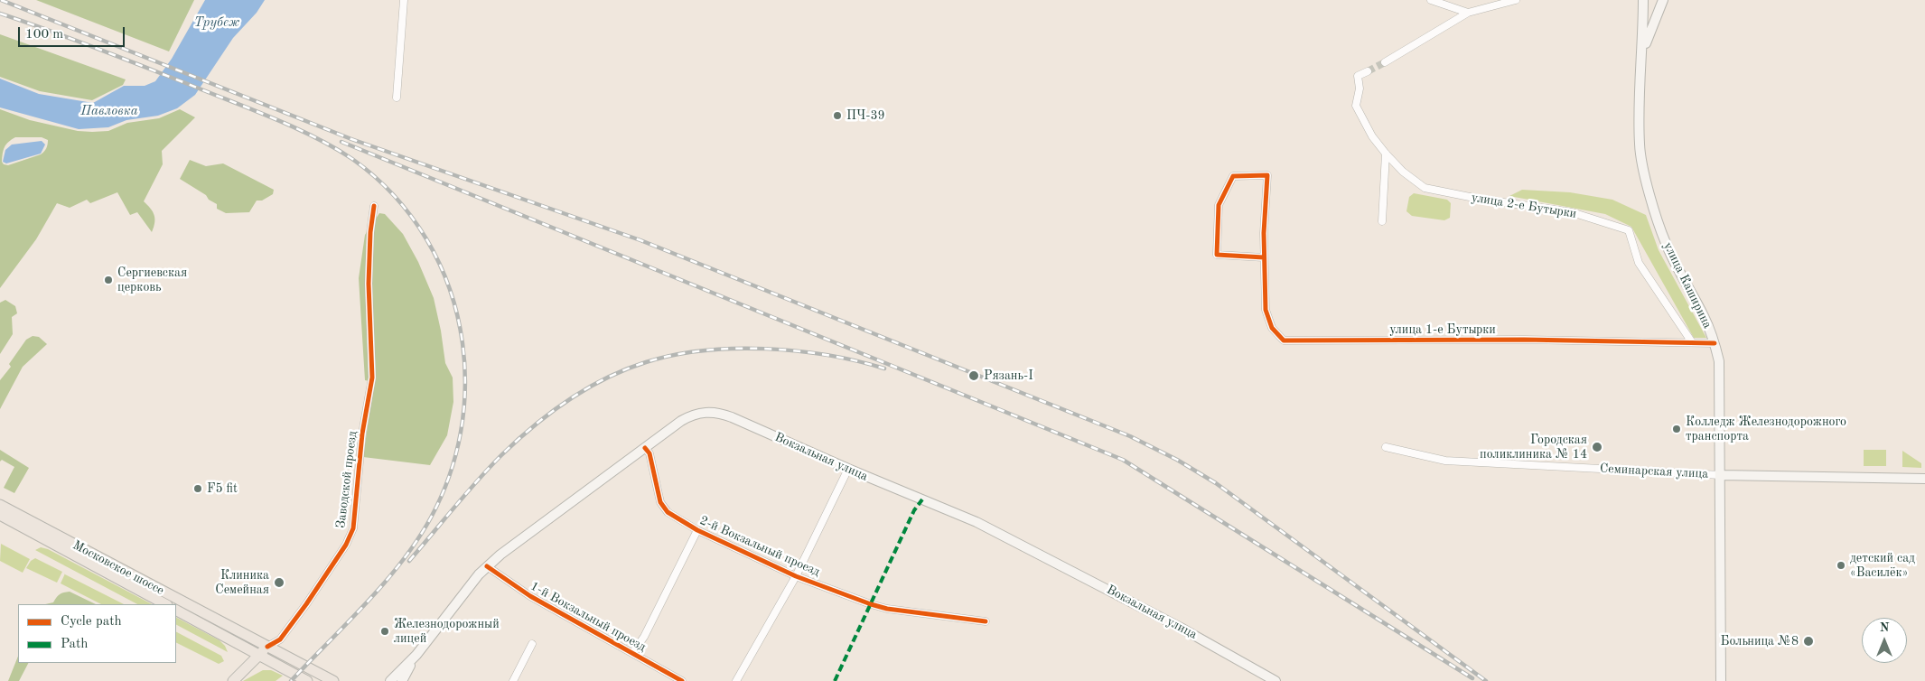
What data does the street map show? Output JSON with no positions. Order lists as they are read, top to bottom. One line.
{"streets":{"main road":["улица Каширина","Вокзальная улица","Семинарская улица","Московское шоссе"],"street":["улица 2-е Бутырки","улица 1-е Бутырки","Заводской проезд","2-й Вокзальный проезд","1-й Вокзальный проезд"]},"crossings":[["улица 2-е Бутырки","улица 1-е Бутырки"],["улица Каширина","улица 1-е Бутырки"],["улица Каширина","Семинарская улица"],["Вокзальная улица","2-й Вокзальный проезд"],["Вокзальная улица","1-й Вокзальный проезд"],["Заводской проезд","Московское шоссе"]],"water":["Трубеж","Павловка"],"places":["ПЧ-39","Сергиевская церковь","Рязань-I","Колледж Железнодорожного транспорта","Городская поликлиника № 14","F5 fit","детский сад «Василёк»","Клиника Семейная","Железнодорожный лицей","Больница №8"],"legend":["Cycle path","Path"],"scale_bar":"100 m","north":"top"}
